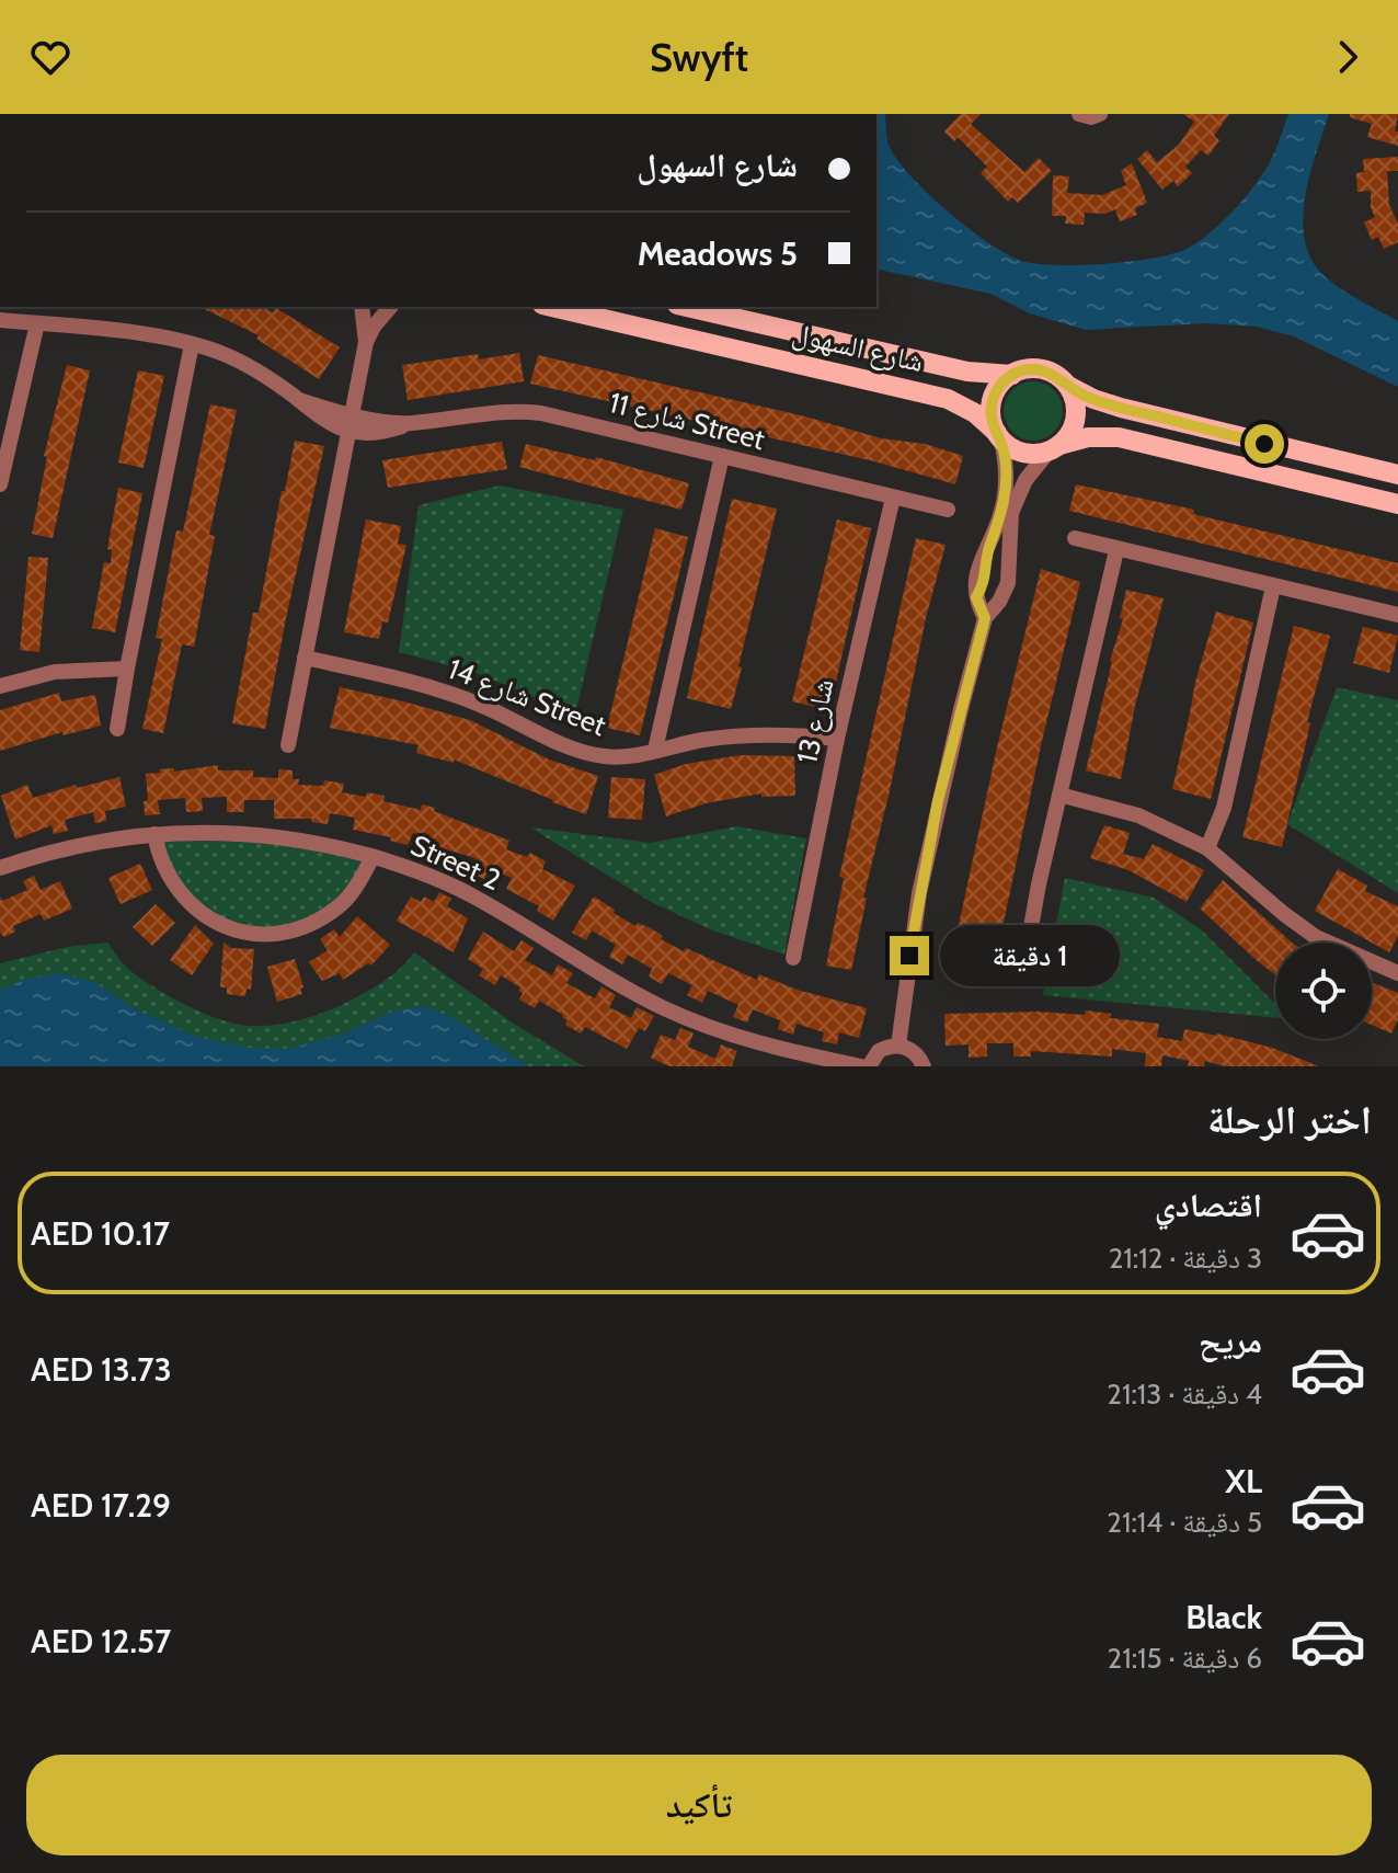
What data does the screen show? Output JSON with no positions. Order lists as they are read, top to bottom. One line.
{"streets":{"main road":["شارع السهول"],"street":["شارع 11 Street","شارع 14 Street","شارع 13","Street 2"]},"crossings":[["شارع 11 Street","شارع 13"],["شارع 14 Street","شارع 13"]],"page":{"header":"Swyft","banner":["شارع السهول","Meadows 5"],"bubble":"1 دقيقة","heading":"اختر الرحلة","list":[{"name":"اقتصادي","note":"3 دقيقة · 21:12","value":"AED 10.17"},{"name":"مريح","note":"4 دقيقة · 21:13","value":"AED 13.73"},{"name":"XL","note":"5 دقيقة · 21:14","value":"AED 17.29"},{"name":"Black","note":"6 دقيقة · 21:15","value":"AED 12.57"}],"buttons":"تأكيد"}}
